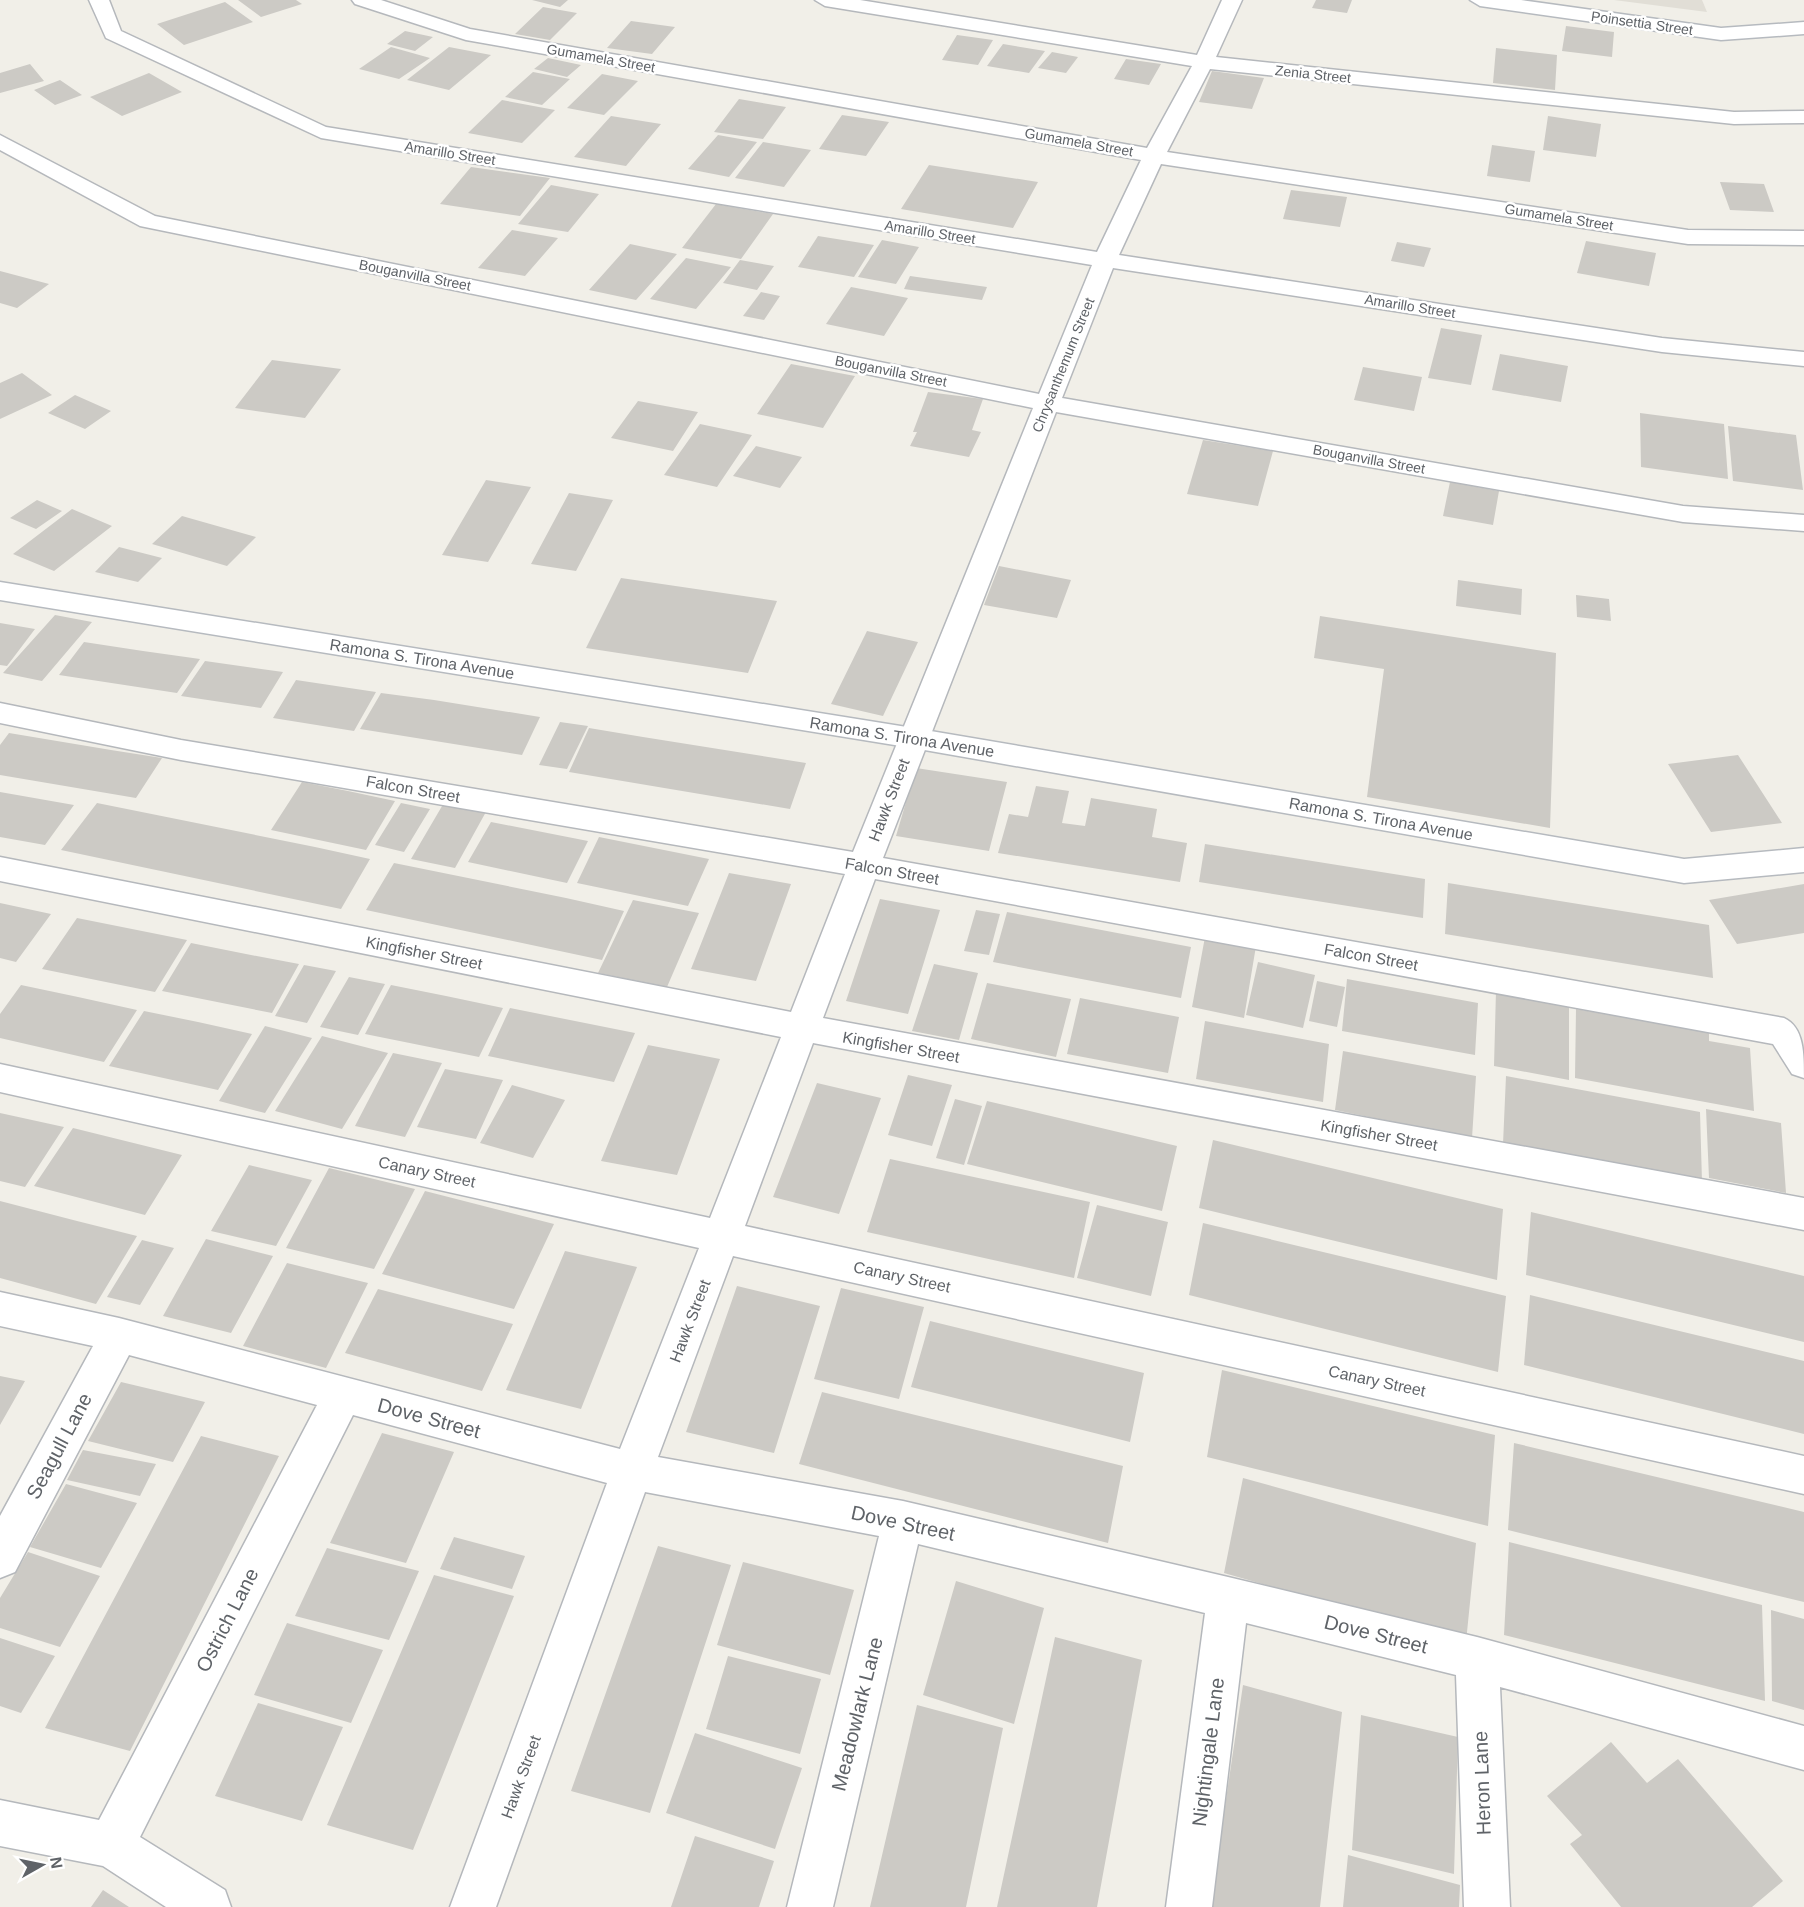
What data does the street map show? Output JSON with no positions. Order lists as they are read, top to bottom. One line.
{"streets":{"street":["Poinsettia Street","Gumamela Street","Zenia Street","Amarillo Street","Bouganvilla Street","Chrysanthemum Street","Ramona S. Tirona Avenue","Falcon Street","Hawk Street","Kingfisher Street","Canary Street","Dove Street","Seagull Lane","Ostrich Lane","Meadowlark Lane","Nightingale Lane","Heron Lane"]},"crossings":[["Gumamela Street","Chrysanthemum Street"],["Zenia Street","Chrysanthemum Street"],["Amarillo Street","Chrysanthemum Street"],["Bouganvilla Street","Chrysanthemum Street"],["Chrysanthemum Street","Ramona S. Tirona Avenue"],["Chrysanthemum Street","Hawk Street"],["Ramona S. Tirona Avenue","Hawk Street"],["Falcon Street","Hawk Street"],["Hawk Street","Kingfisher Street"],["Hawk Street","Canary Street"],["Hawk Street","Dove Street"],["Dove Street","Seagull Lane"],["Dove Street","Ostrich Lane"],["Dove Street","Meadowlark Lane"],["Dove Street","Nightingale Lane"],["Dove Street","Heron Lane"]],"north":"right"}
